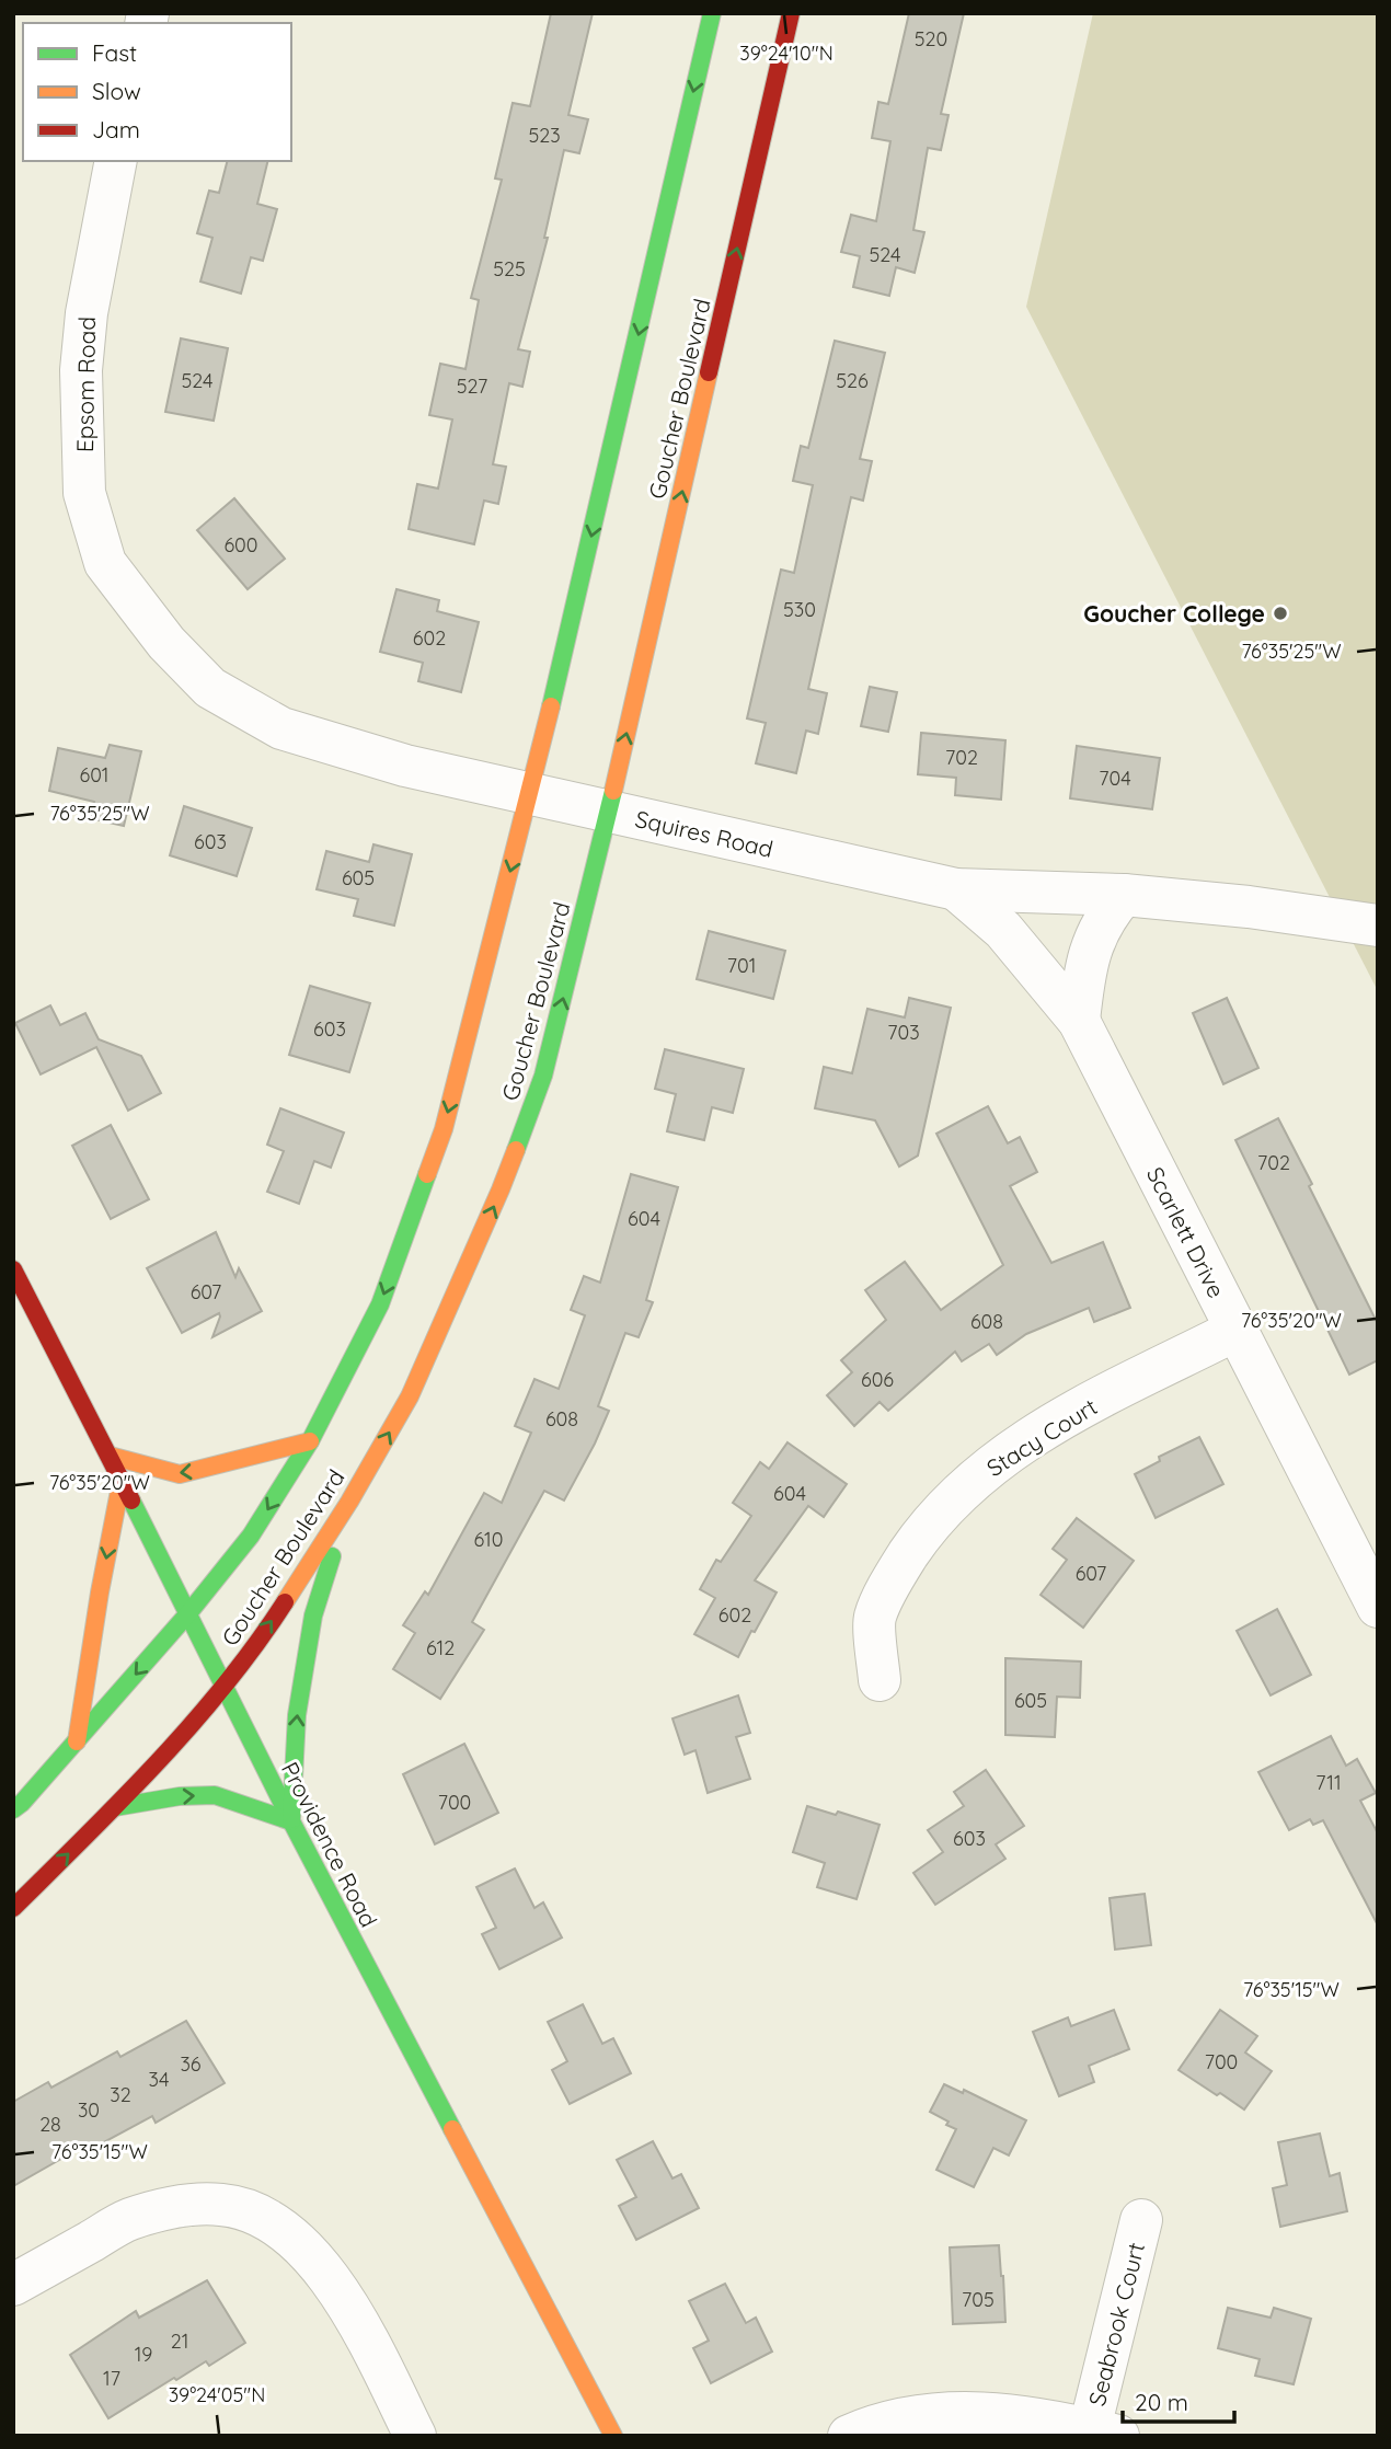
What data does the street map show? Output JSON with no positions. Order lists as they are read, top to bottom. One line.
{"streets":{"main road":["Goucher Boulevard","Providence Road"],"street":["Epsom Road","Squires Road","Scarlett Drive","Stacy Court","Seabrook Court"]},"crossings":[["Epsom Road","Squires Road"],["Goucher Boulevard","Squires Road"],["Goucher Boulevard","Providence Road"],["Squires Road","Scarlett Drive"],["Scarlett Drive","Stacy Court"]],"places":["Goucher College"],"house_numbers":["520","523","524","525","524","526","527","600","530","602","702","601","704","603","605","701","603","703","702","604","607","608","606","608","604","610","607","602","612","605","711","700","603","700","36","34","32","30","28","705","21","19","17"],"legend":["Fast","Slow","Jam"],"scale_bar":"20 m","coordinates":["39°24'10\"N","76°35'25\"W","76°35'20\"W","76°35'15\"W","39°24'05\"N"]}
